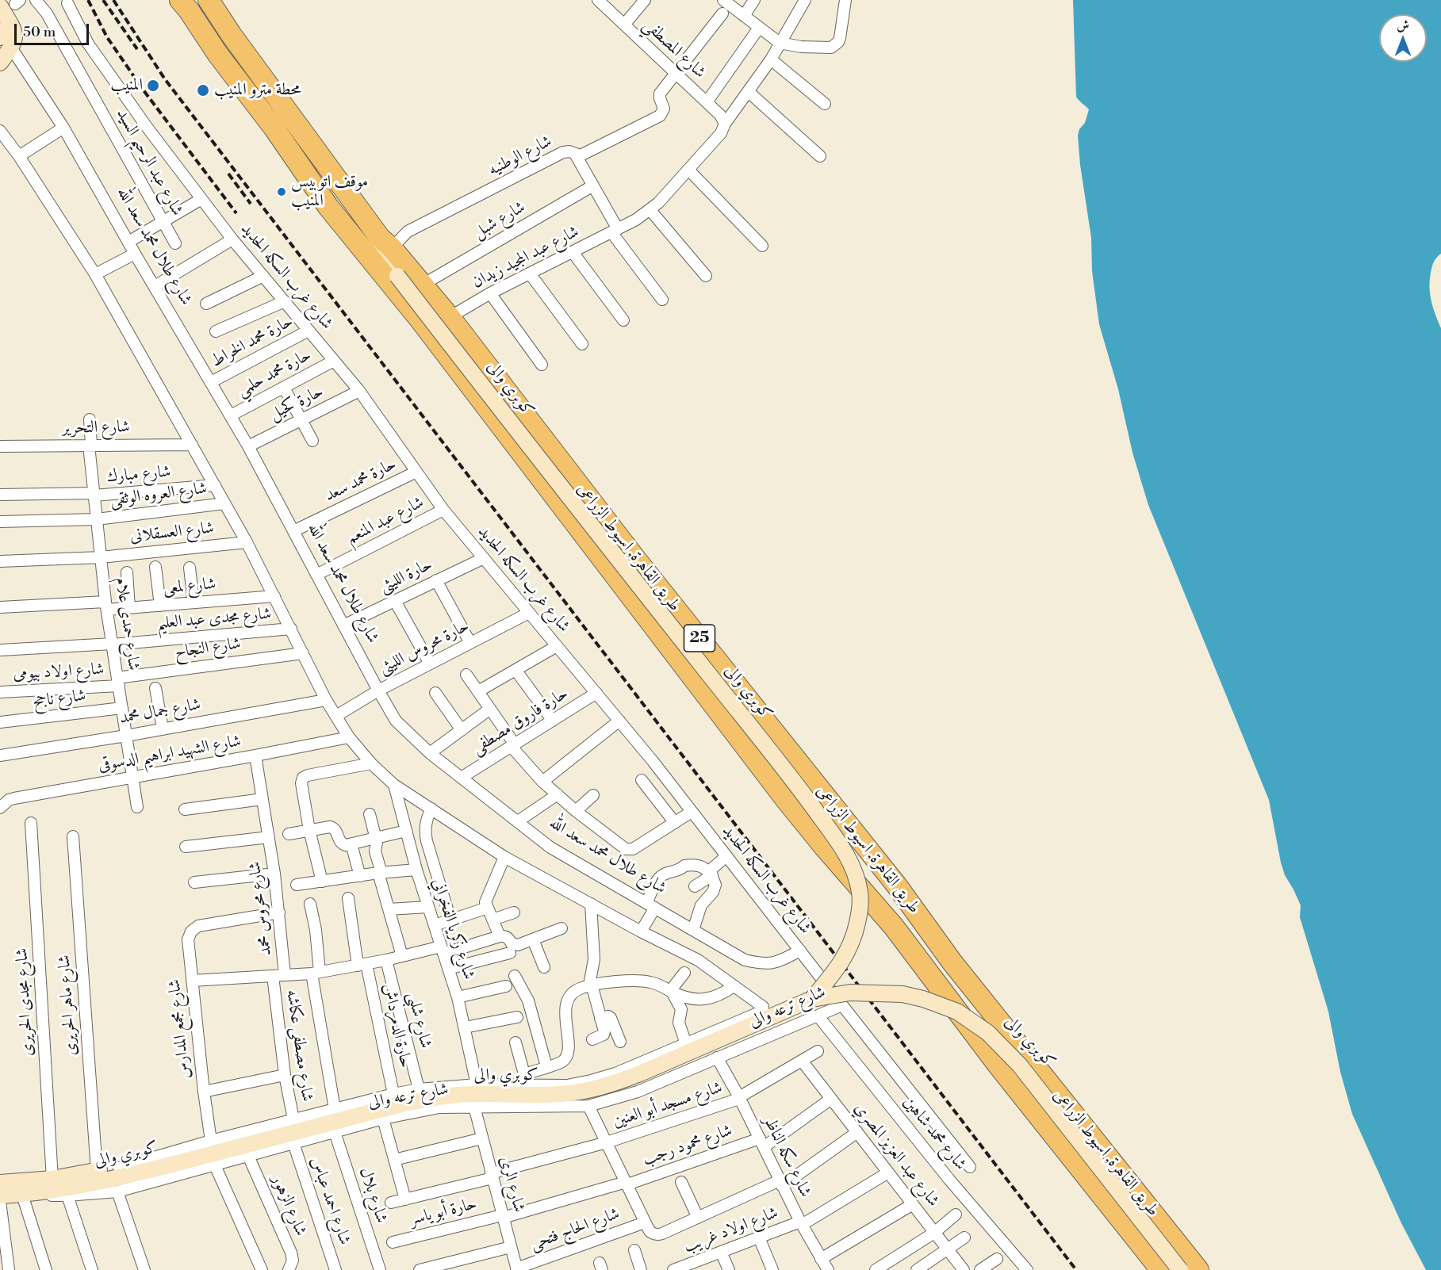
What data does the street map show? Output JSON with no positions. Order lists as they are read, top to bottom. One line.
{"streets":{"highway":["طريق القاهرة, اسيوط الزراعى","25"],"main road":["كوبري والى","شارع ترعه والى"],"street":["شارع المصطفي","شارع الوطنيه","شارع عبد الرحيم السيد","شارع شبل","شارع طلال محمد سعد الله","شارع عبد المجيد زيدان","شارع غرب السكه الحديد","حارة محمد الخراط","حارة محمد حلمي","حارة كحيل","شارع التحرير","شارع مبارك","حارة محمد سعد","شارع العروه الوثقى","شارع عبد المنعم","شارع العسقلانى","حارة الليثى","شارع لمعى","شارع مجدى عبد العليم","شارع حمدى علام","حارة محروس الليثى","شارع النجاح","شارع اولاد بيومى","شارع ناجح","شارع جمال محمد","حارة فاروق مصطفى","شارع الشهيد ابراهيم الدسوقى","شارع محروس محمد","شارع زكريا الفخراني","شارع مجدى الحريرى","شارع ماهر الحريرى","شارع شلبى","حارة الدمرداش","شارع مجمع المدارس","شارع مصطفى عكاشه","شارع مسجد أبو العنين","شارع محمد شاهين","شارع محمود رجب","شارع عبد العزيز المصري","شارع سكه الناظر","شارع الرى","شارع بلال","شارع احمد عباس","شارع الزهور","حارة أبو ياسر","شارع الحاج فتحى","شارع اولاد غريب"]},"crossings":[["شارع المصطفي","شارع الوطنيه"],["شارع المصطفي","شارع عبد المجيد زيدان"],["شارع الوطنيه","كوبري والى"],["شارع الوطنيه","طريق القاهرة, اسيوط الزراعى"],["شارع شبل","طريق القاهرة, اسيوط الزراعى"],["شارع طلال محمد سعد الله","شارع غرب السكه الحديد"],["شارع طلال محمد سعد الله","حارة محمد الخراط"],["شارع طلال محمد سعد الله","حارة محمد حلمي"],["شارع طلال محمد سعد الله","حارة كحيل"],["شارع طلال محمد سعد الله","حارة محمد سعد"],["شارع طلال محمد سعد الله","شارع عبد المنعم"],["شارع طلال محمد سعد الله","حارة الليثى"],["شارع طلال محمد سعد الله","حارة محروس الليثى"],["شارع طلال محمد سعد الله","حارة فاروق مصطفى"],["شارع عبد المجيد زيدان","طريق القاهرة, اسيوط الزراعى"],["شارع غرب السكه الحديد","حارة محمد الخراط"],["شارع غرب السكه الحديد","حارة محمد حلمي"],["شارع غرب السكه الحديد","حارة كحيل"],["شارع غرب السكه الحديد","حارة محمد سعد"],["شارع غرب السكه الحديد","شارع عبد المنعم"],["شارع غرب السكه الحديد","حارة الليثى"],["شارع غرب السكه الحديد","حارة محروس الليثى"],["شارع غرب السكه الحديد","حارة فاروق مصطفى"],["شارع غرب السكه الحديد","شارع ترعه والى"],["كوبري والى","طريق القاهرة, اسيوط الزراعى"],["كوبري والى","شارع ترعه والى"],["شارع التحرير","شارع حمدى علام"],["شارع مبارك","شارع حمدى علام"],["شارع العروه الوثقى","شارع حمدى علام"],["شارع العسقلانى","شارع حمدى علام"],["شارع لمعى","شارع حمدى علام"],["شارع مجدى عبد العليم","شارع حمدى علام"],["شارع حمدى علام","شارع النجاح"],["شارع حمدى علام","شارع اولاد بيومى"],["شارع حمدى علام","شارع ناجح"],["شارع حمدى علام","شارع جمال محمد"],["شارع حمدى علام","شارع الشهيد ابراهيم الدسوقى"],["شارع النجاح","شارع اولاد بيومى"],["شارع الشهيد ابراهيم الدسوقى","شارع محروس محمد"],["شارع محروس محمد","شارع مجمع المدارس"],["شارع زكريا الفخراني","شارع ترعه والى"],["شارع مجدى الحريرى","شارع ترعه والى"],["شارع ماهر الحريرى","شارع ترعه والى"],["شارع ترعه والى","شارع شلبى"],["شارع ترعه والى","حارة الدمرداش"],["شارع ترعه والى","شارع مجمع المدارس"],["شارع ترعه والى","شارع مصطفى عكاشه"],["شارع ترعه والى","شارع محمد شاهين"],["شارع ترعه والى","شارع سكه الناظر"],["شارع ترعه والى","شارع الرى"],["شارع ترعه والى","شارع بلال"],["شارع ترعه والى","شارع احمد عباس"],["شارع ترعه والى","شارع الزهور"],["شارع مسجد أبو العنين","شارع عبد العزيز المصري"],["شارع مسجد أبو العنين","شارع سكه الناظر"],["شارع مسجد أبو العنين","شارع الرى"],["شارع محمود رجب","شارع عبد العزيز المصري"],["شارع محمود رجب","شارع سكه الناظر"],["شارع محمود رجب","شارع الرى"],["شارع محمود رجب","حارة أبو ياسر"],["شارع عبد العزيز المصري","شارع اولاد غريب"],["شارع سكه الناظر","شارع اولاد غريب"],["شارع الرى","حارة أبو ياسر"],["شارع الرى","شارع الحاج فتحى"]],"places":["المنيب","محطة مترو المنيب","موقف اتوبيس المنيب"],"scale_bar":"50 m","north":"top"}
